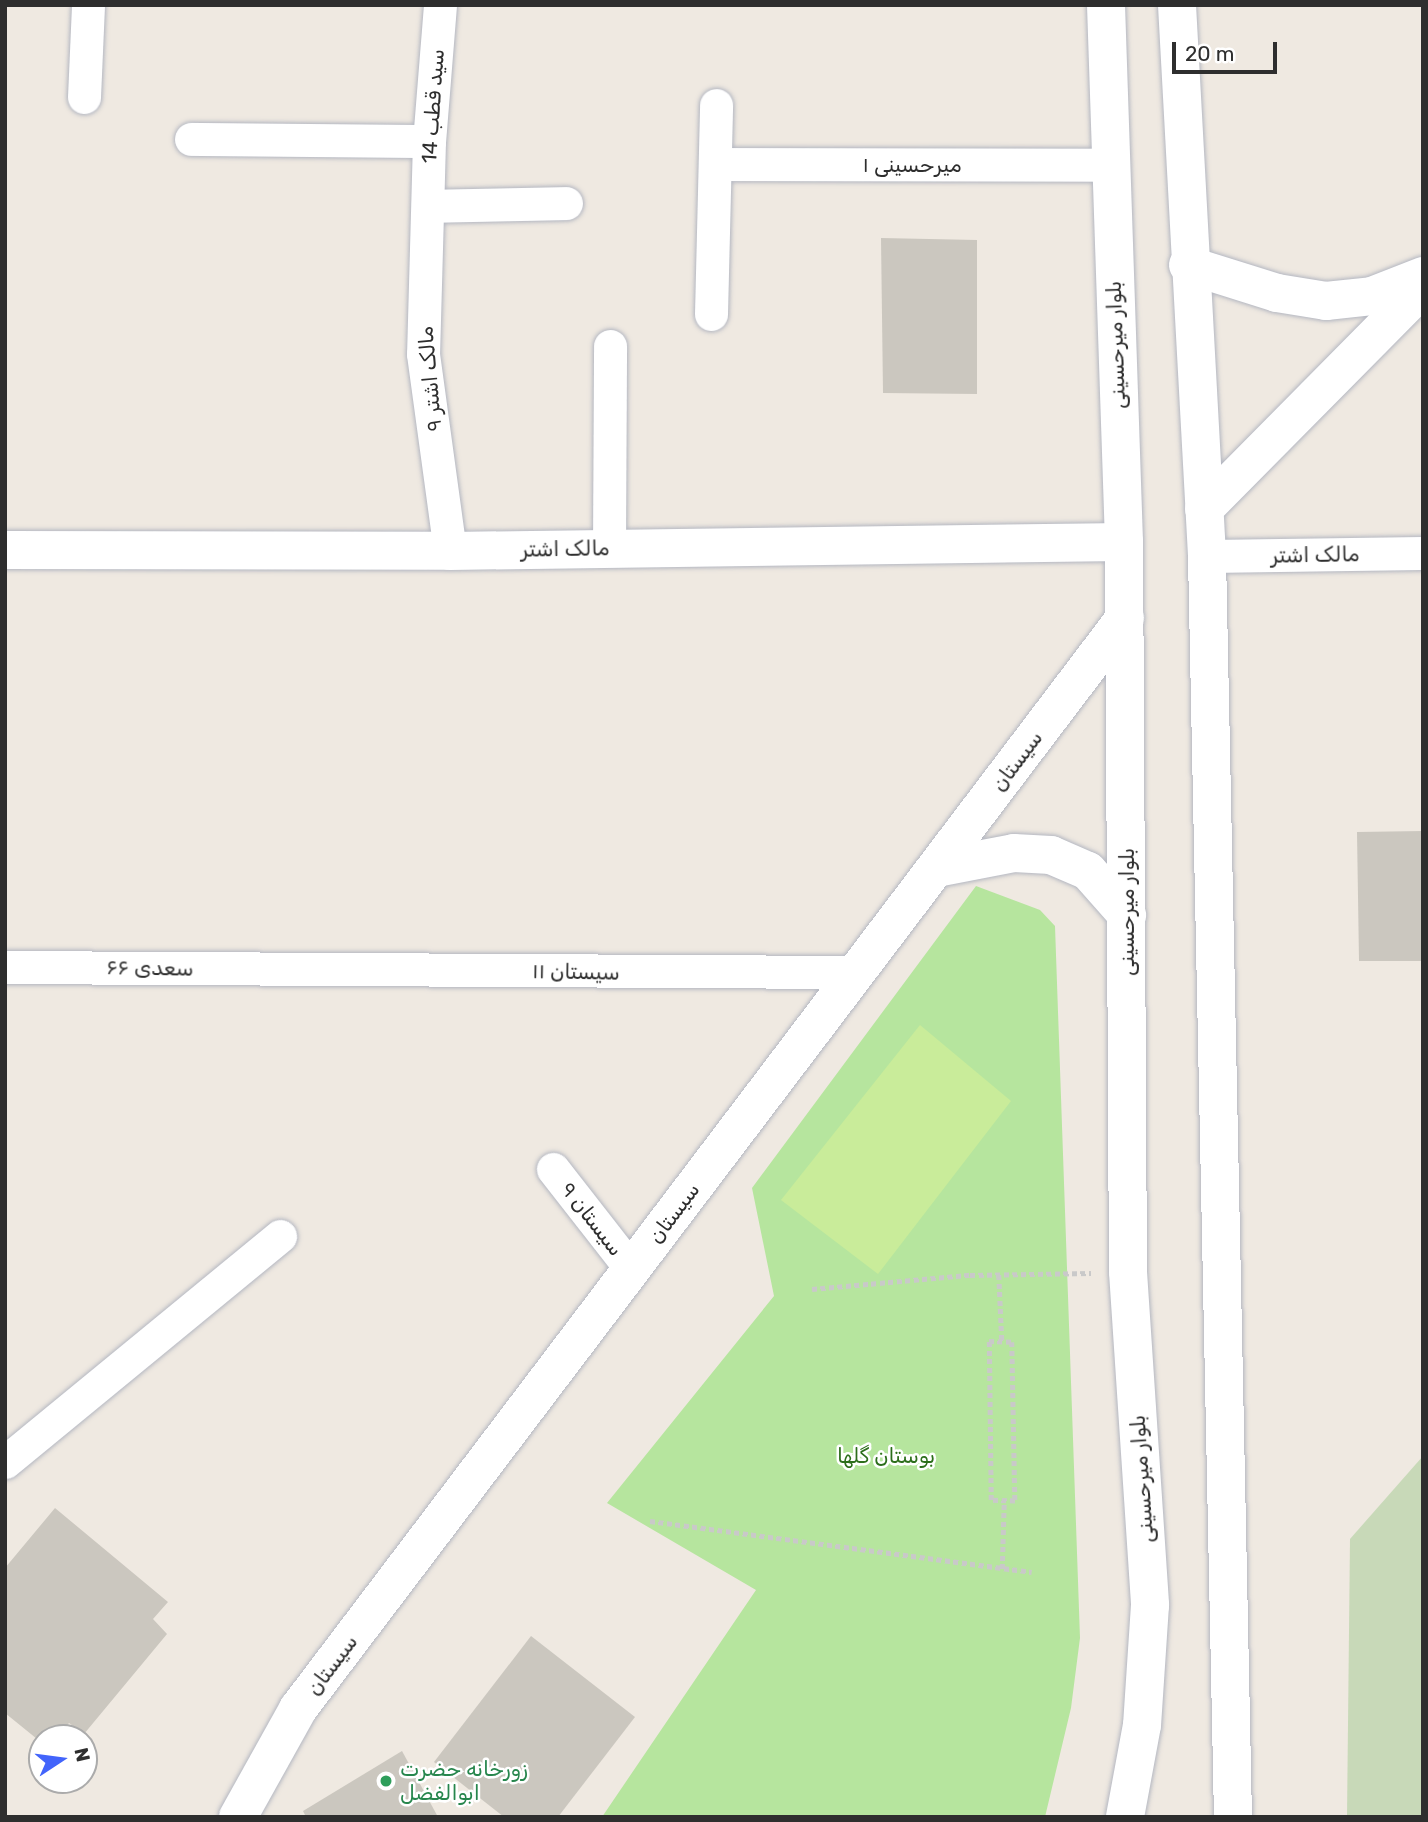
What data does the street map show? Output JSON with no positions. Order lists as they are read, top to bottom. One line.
{"streets":{"main road":["بلوار میرحسینی","مالک اشتر","سیستان"],"street":["سید قطب 14","میرحسینی ۱","مالک اشتر ۹","سعدی ۶۶","سیستان ۱۱","سیستان ۹"]},"crossings":[["سید قطب 14","مالک اشتر ۹"],["میرحسینی ۱","بلوار میرحسینی"],["بلوار میرحسینی","مالک اشتر"],["بلوار میرحسینی","سیستان"],["مالک اشتر ۹","مالک اشتر"],["سیستان","سیستان ۱۱"],["سیستان","سیستان ۹"],["سعدی ۶۶","سیستان ۱۱"]],"parks":["بوستان گلها"],"places":["زورخانه حضرت ابوالفضل"],"scale_bar":"20 m","north":"right"}
